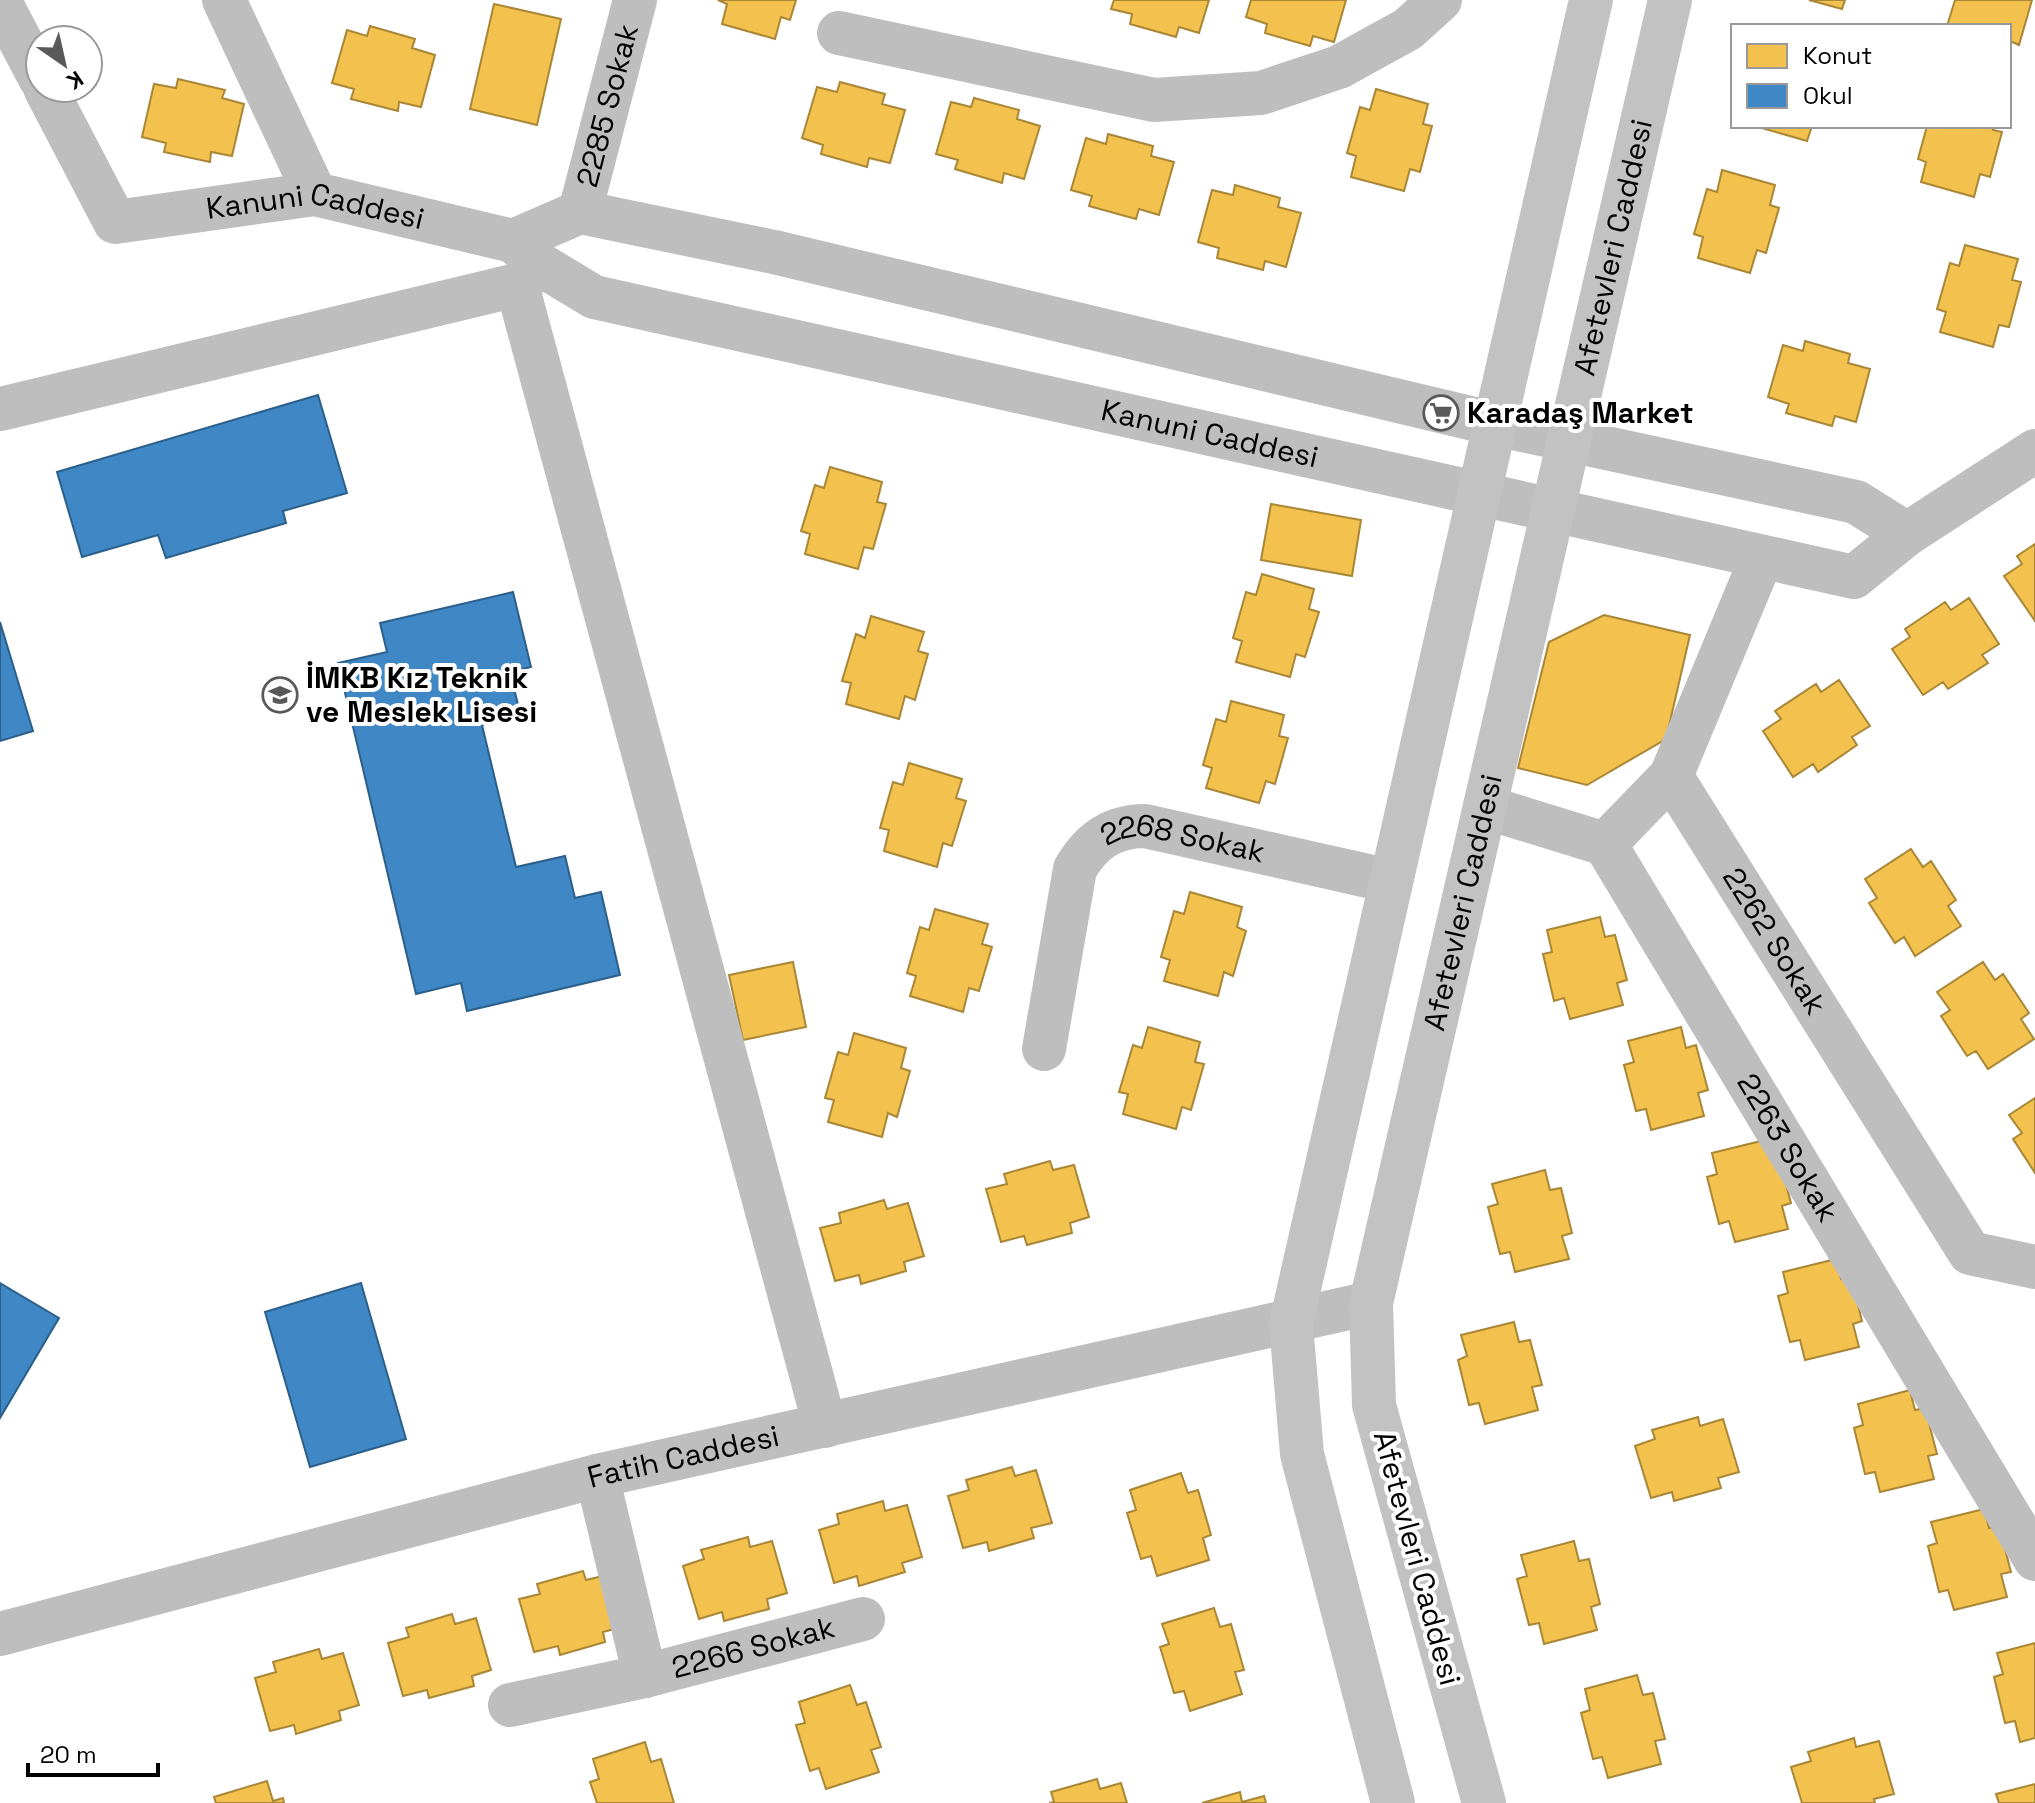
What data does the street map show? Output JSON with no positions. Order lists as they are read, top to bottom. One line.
{"streets":{"main road":["Afetevleri Caddesi"],"street":["2285 Sokak","Kanuni Caddesi","2268 Sokak","2262 Sokak","2263 Sokak","Fatih Caddesi","2266 Sokak"]},"crossings":[["Kanuni Caddesi","Afetevleri Caddesi"],["Afetevleri Caddesi","Fatih Caddesi"],["Fatih Caddesi","2266 Sokak"]],"places":{"supermarket":["Karadaş Market"],"school or university":["İMKB Kız Teknik ve Meslek Lisesi"]},"legend":["Konut","Okul"],"scale_bar":"20 m","north":"bottom right"}
